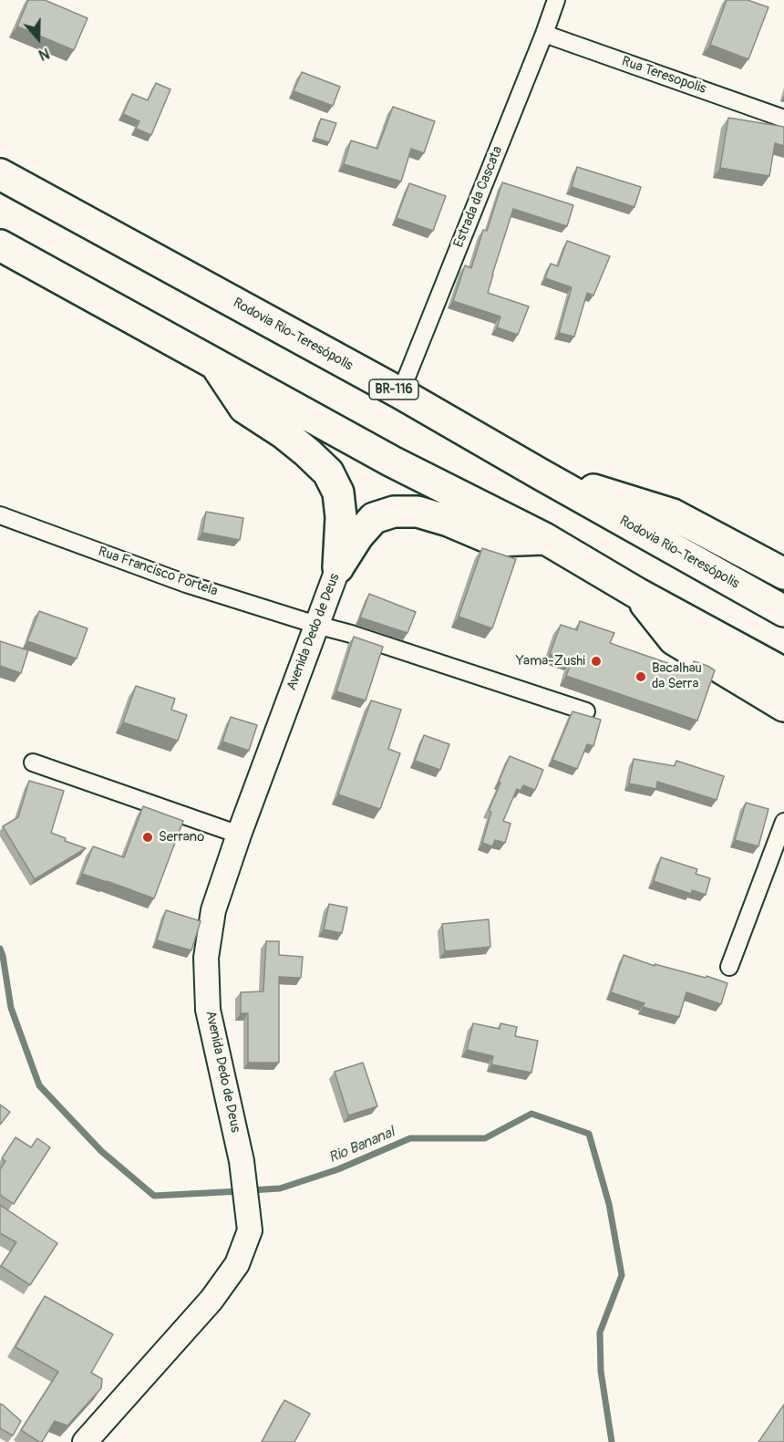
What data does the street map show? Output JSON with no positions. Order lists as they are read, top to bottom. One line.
{"streets":{"highway":["Rodovia Rio-Teresópolis","BR-116"],"main road":["Avenida Dedo de Deus"],"street":["Rua Teresopolis","Estrada da Cascata","Rua Francisco Portela"]},"crossings":[["Rua Teresopolis","Estrada da Cascata"],["Estrada da Cascata","Rodovia Rio-Teresópolis"],["Rua Francisco Portela","Avenida Dedo de Deus"]],"water":["Rio Bananal"],"places":["Yama-Zushi","Bacalhau da Serra","Serrano"],"north":"bottom"}
